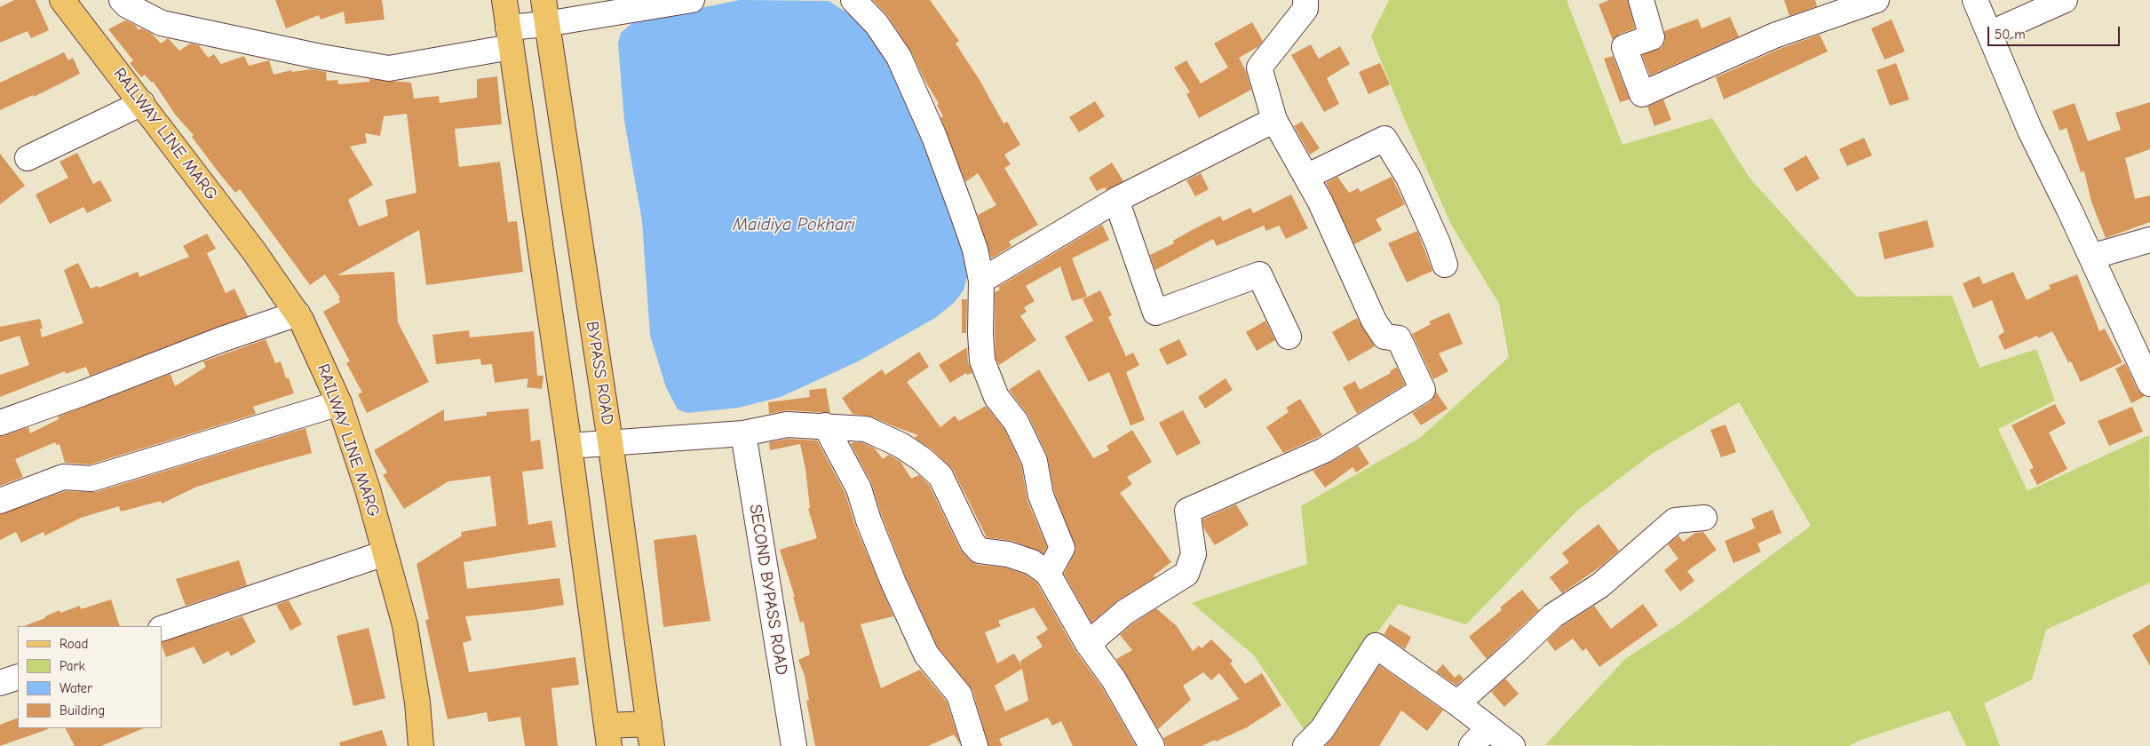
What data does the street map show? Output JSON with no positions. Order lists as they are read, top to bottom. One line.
{"streets":{"main road":["RAILWAY LINE MARG","BYPASS ROAD"],"street":["SECOND BYPASS ROAD"]},"water":["Maidiya Pokhari"],"legend":["Road","Park","Water","Building"],"scale_bar":"50 m"}
